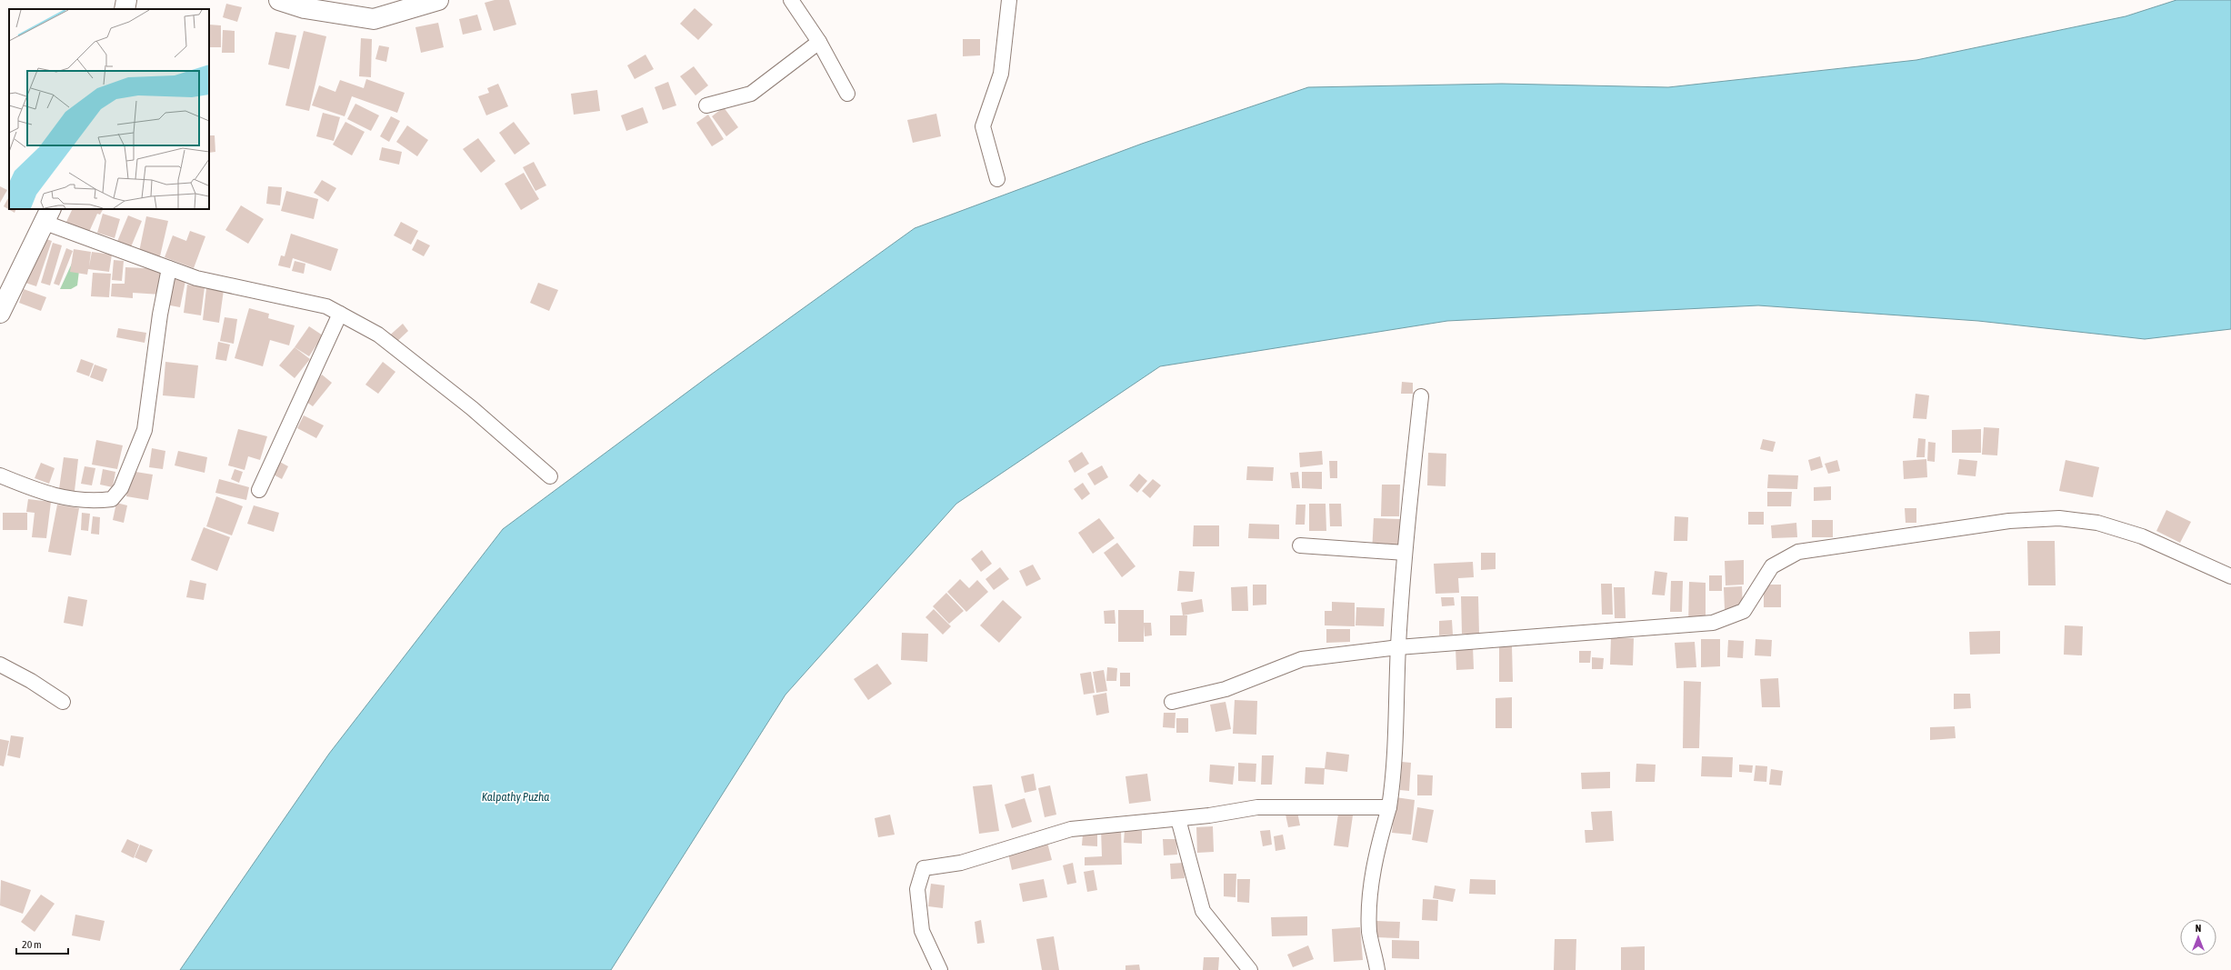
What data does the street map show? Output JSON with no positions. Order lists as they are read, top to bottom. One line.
{"water":["Kalpathy Puzha"],"scale_bar":"20 m","north":"top"}
